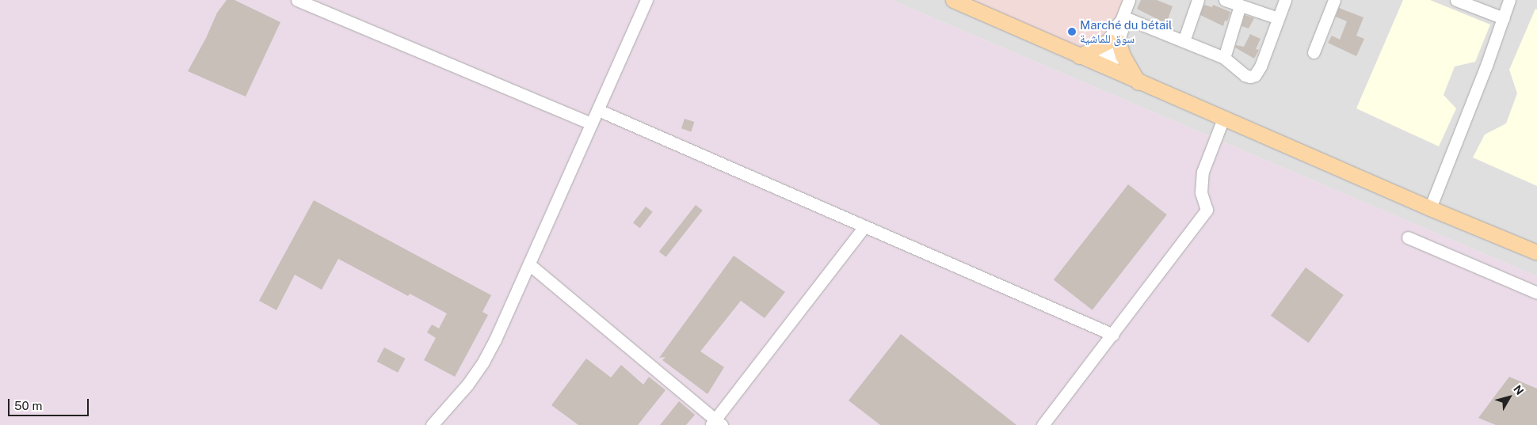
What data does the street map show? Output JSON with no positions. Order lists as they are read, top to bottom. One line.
{"places":["Marché du bétail سوق للماشية"],"scale_bar":"50 m","north":"top right"}
